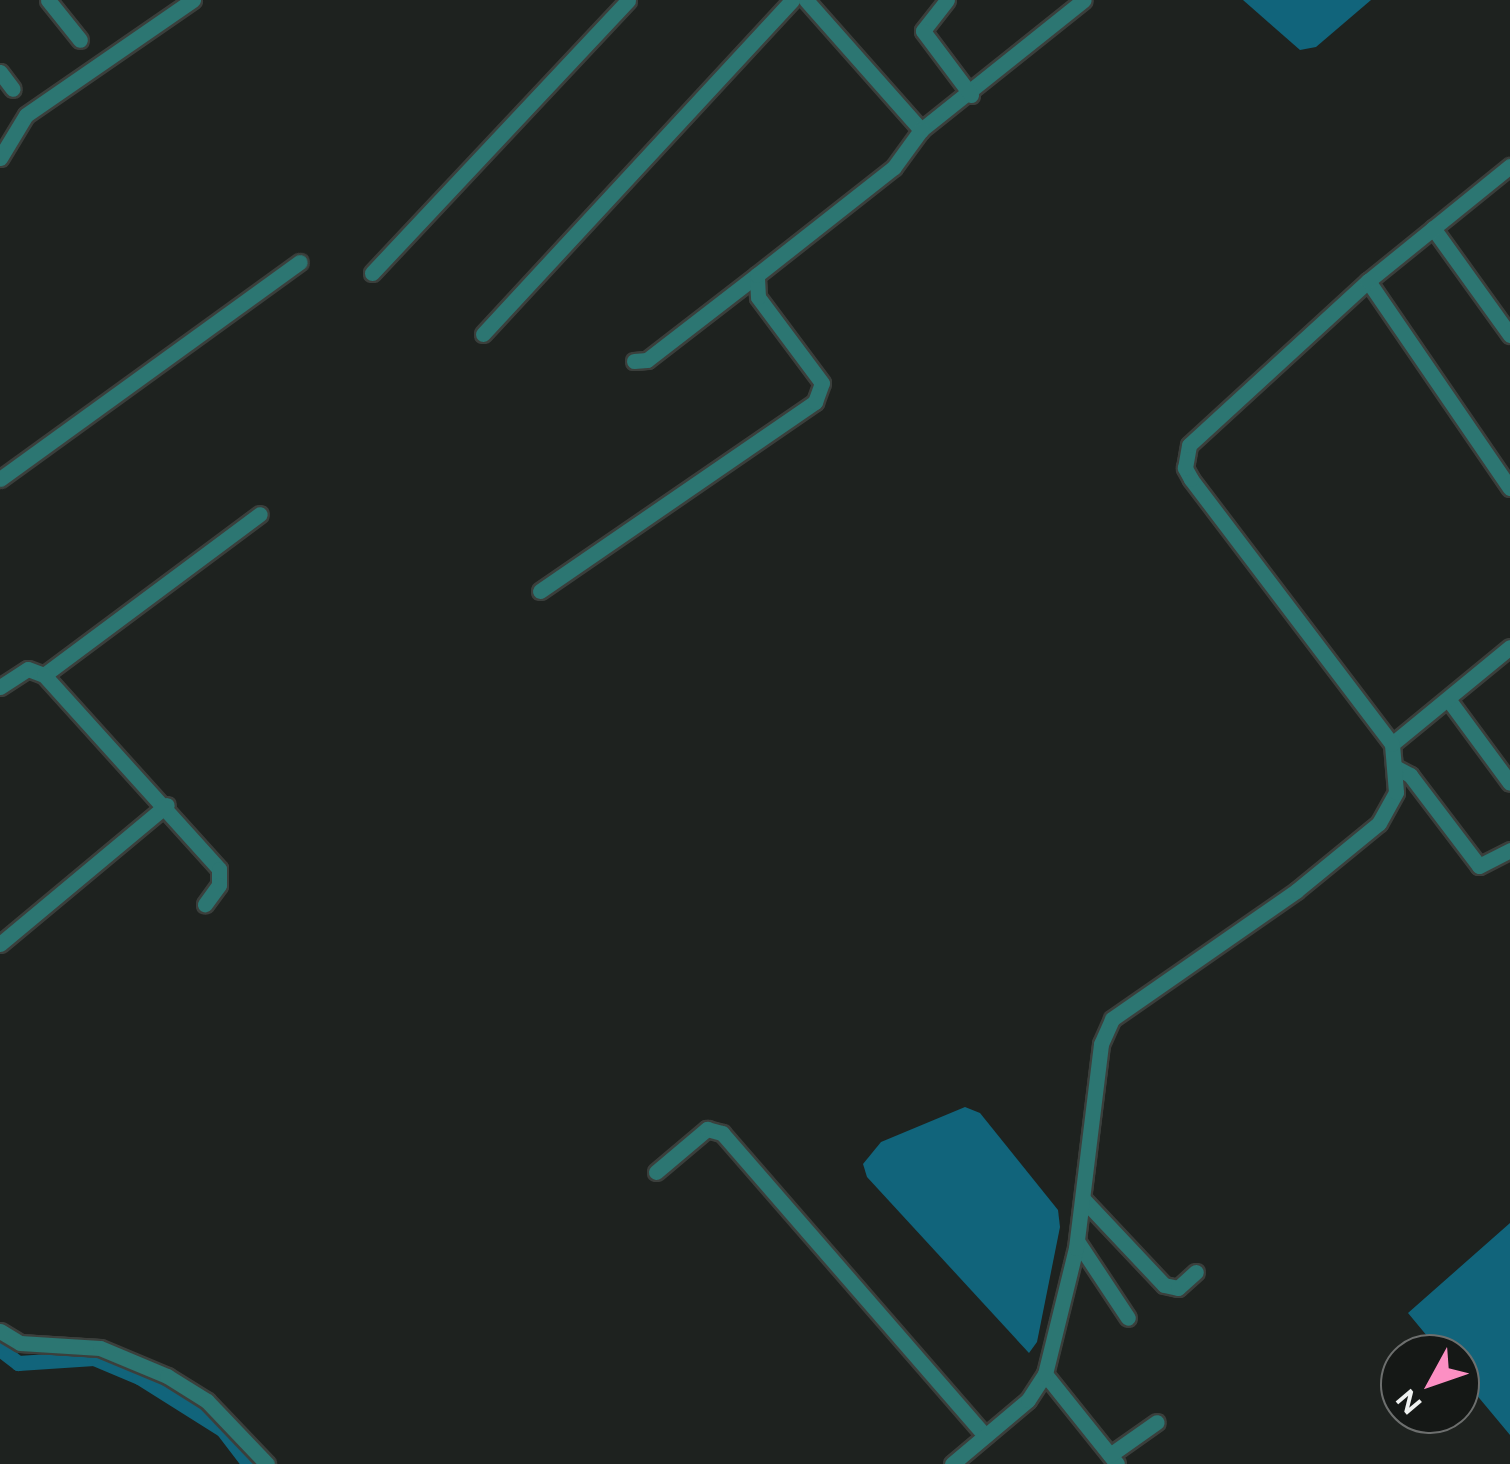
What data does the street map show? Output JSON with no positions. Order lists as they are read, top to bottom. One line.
{"north":"bottom left"}
